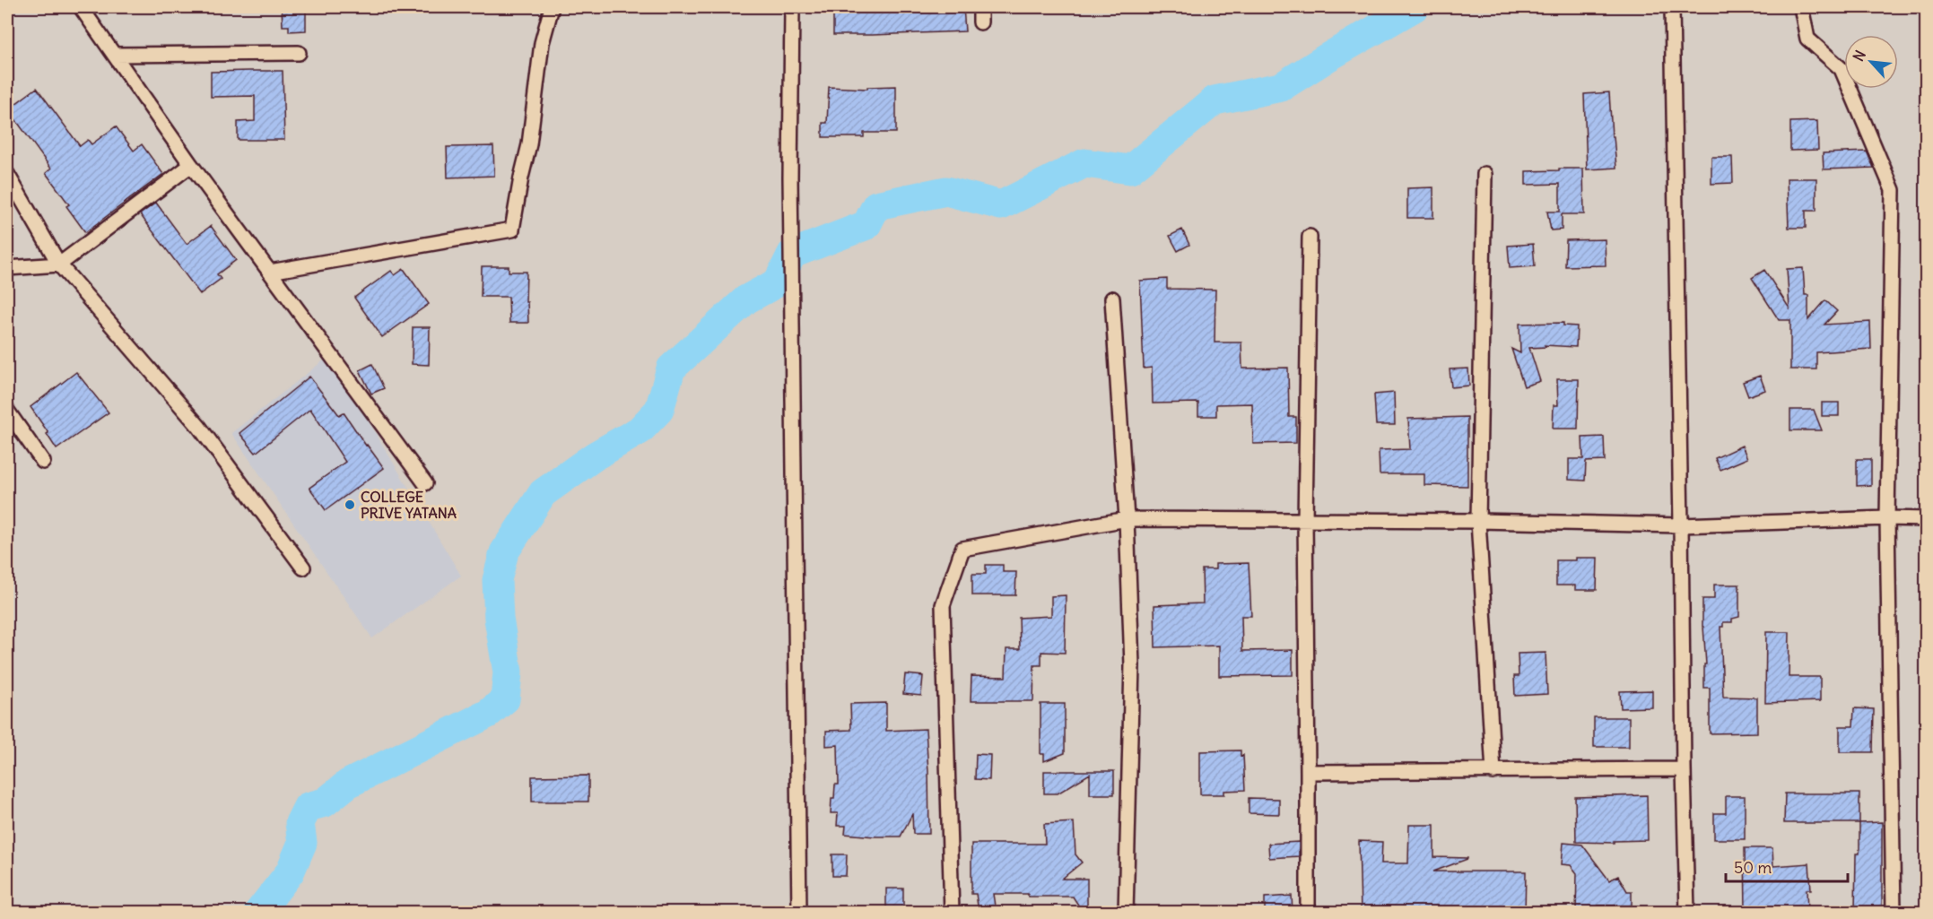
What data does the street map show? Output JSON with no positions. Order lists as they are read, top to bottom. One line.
{"places":["COLLEGE PRIVE YATANA"],"scale_bar":"50 m","north":"top left"}
